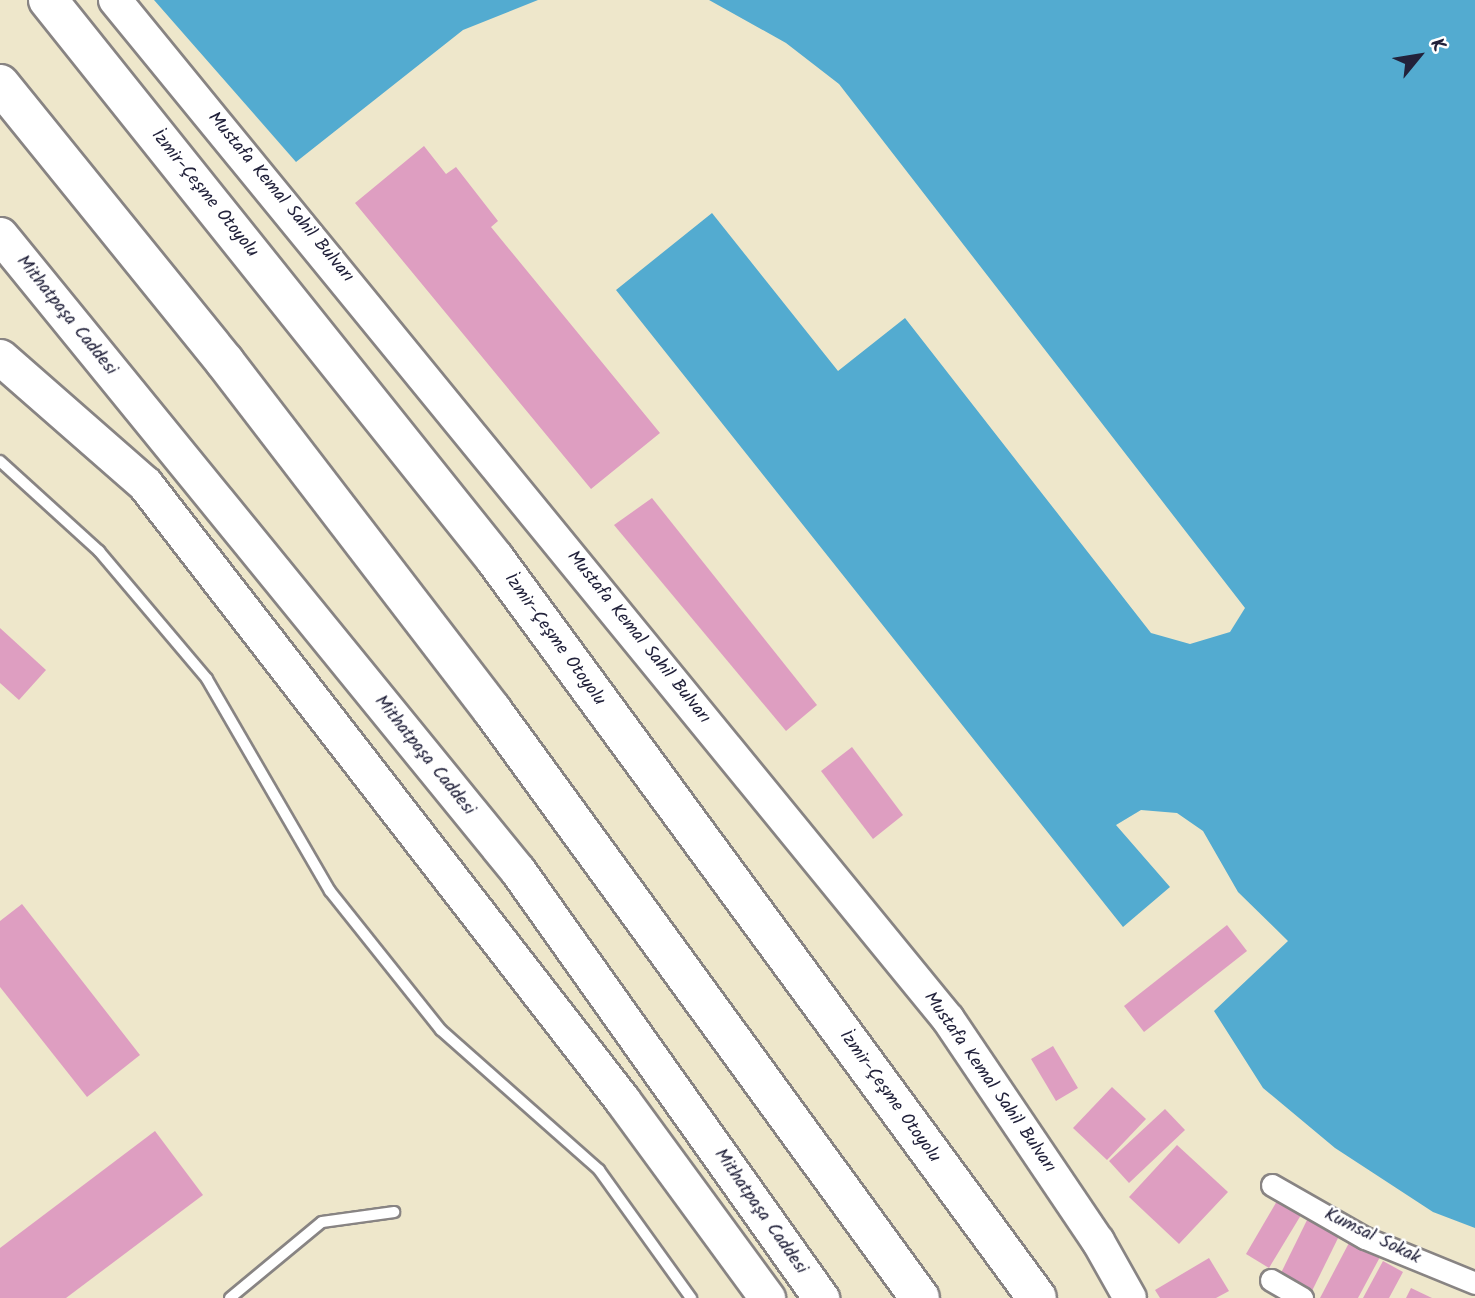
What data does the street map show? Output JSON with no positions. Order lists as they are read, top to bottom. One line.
{"streets":{"highway":["İzmir-Çeşme Otoyolu"],"main road":["Mustafa Kemal Sahil Bulvarı","Mithatpaşa Caddesi"],"street":["Kumsal Sokak"]},"north":"top right"}
